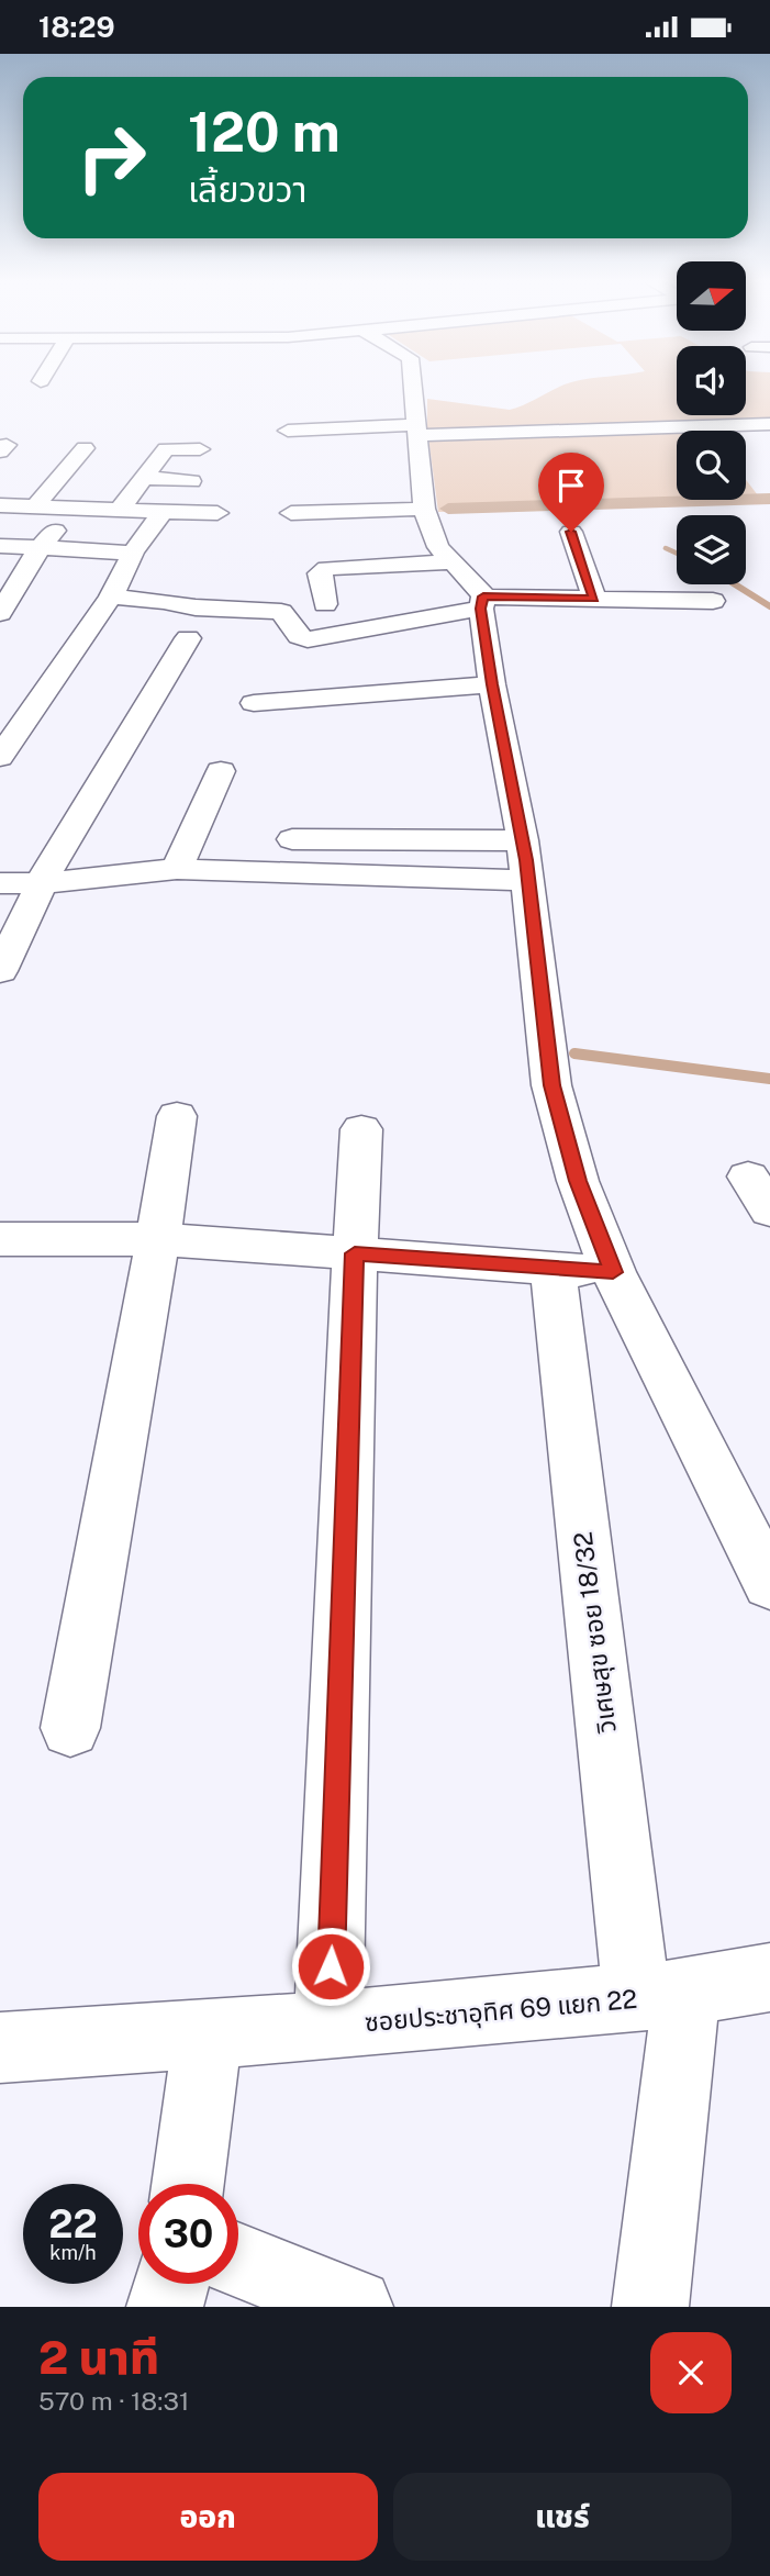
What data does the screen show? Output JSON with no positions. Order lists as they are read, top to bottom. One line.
{"streets":{"street":["วิเศษสุข ซอย 18/32","ซอยประชาอุทิศ 69 แยก 22"]},"crossings":[["วิเศษสุข ซอย 18/32","ซอยประชาอุทิศ 69 แยก 22"]],"north":"right","page":{"status":"18:29","turn":["120 m","เลี้ยวขวา"],"speed":"22 km/h","limit":"30","heading":["2 นาที","570 m · 18:31"],"buttons":["ออก","แชร์"]}}
